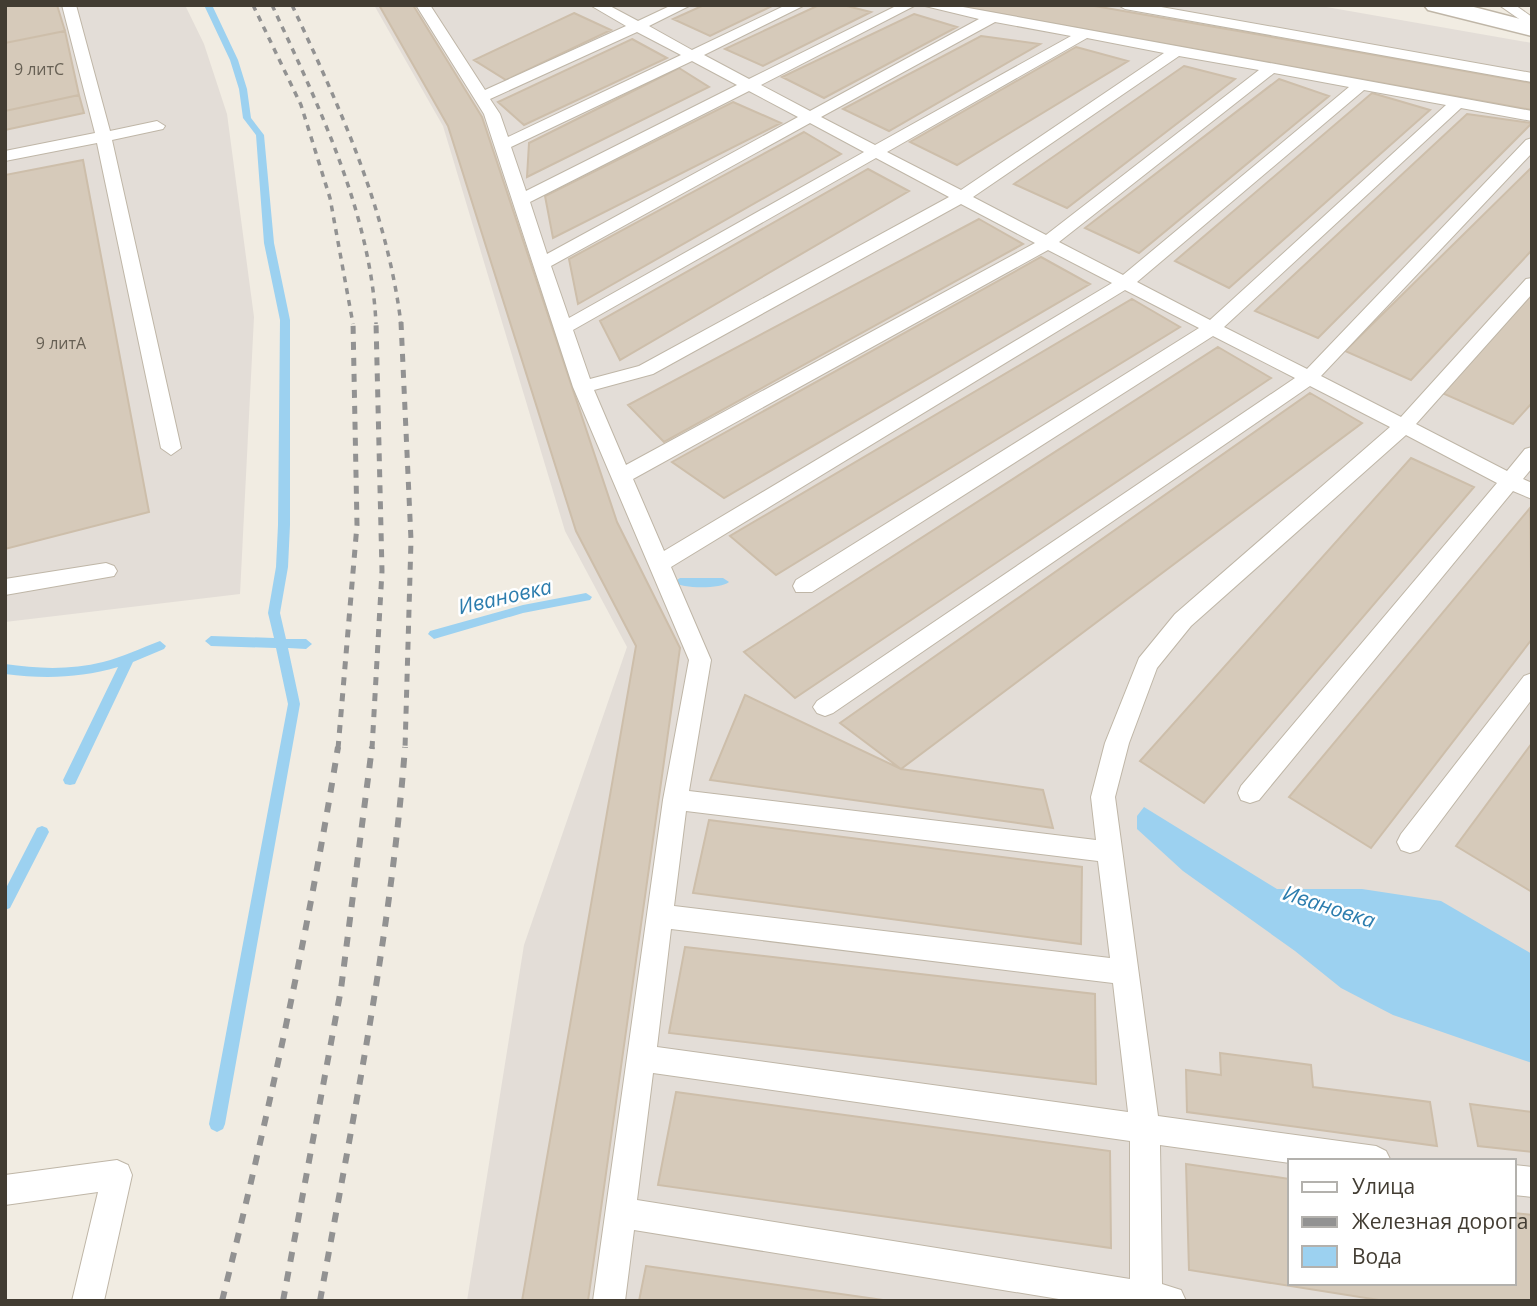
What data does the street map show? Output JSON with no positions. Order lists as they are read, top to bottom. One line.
{"water":["Ивановка"],"house_numbers":["9 литС","9 литА"],"legend":["Улица","Железная дорога","Вода"]}
